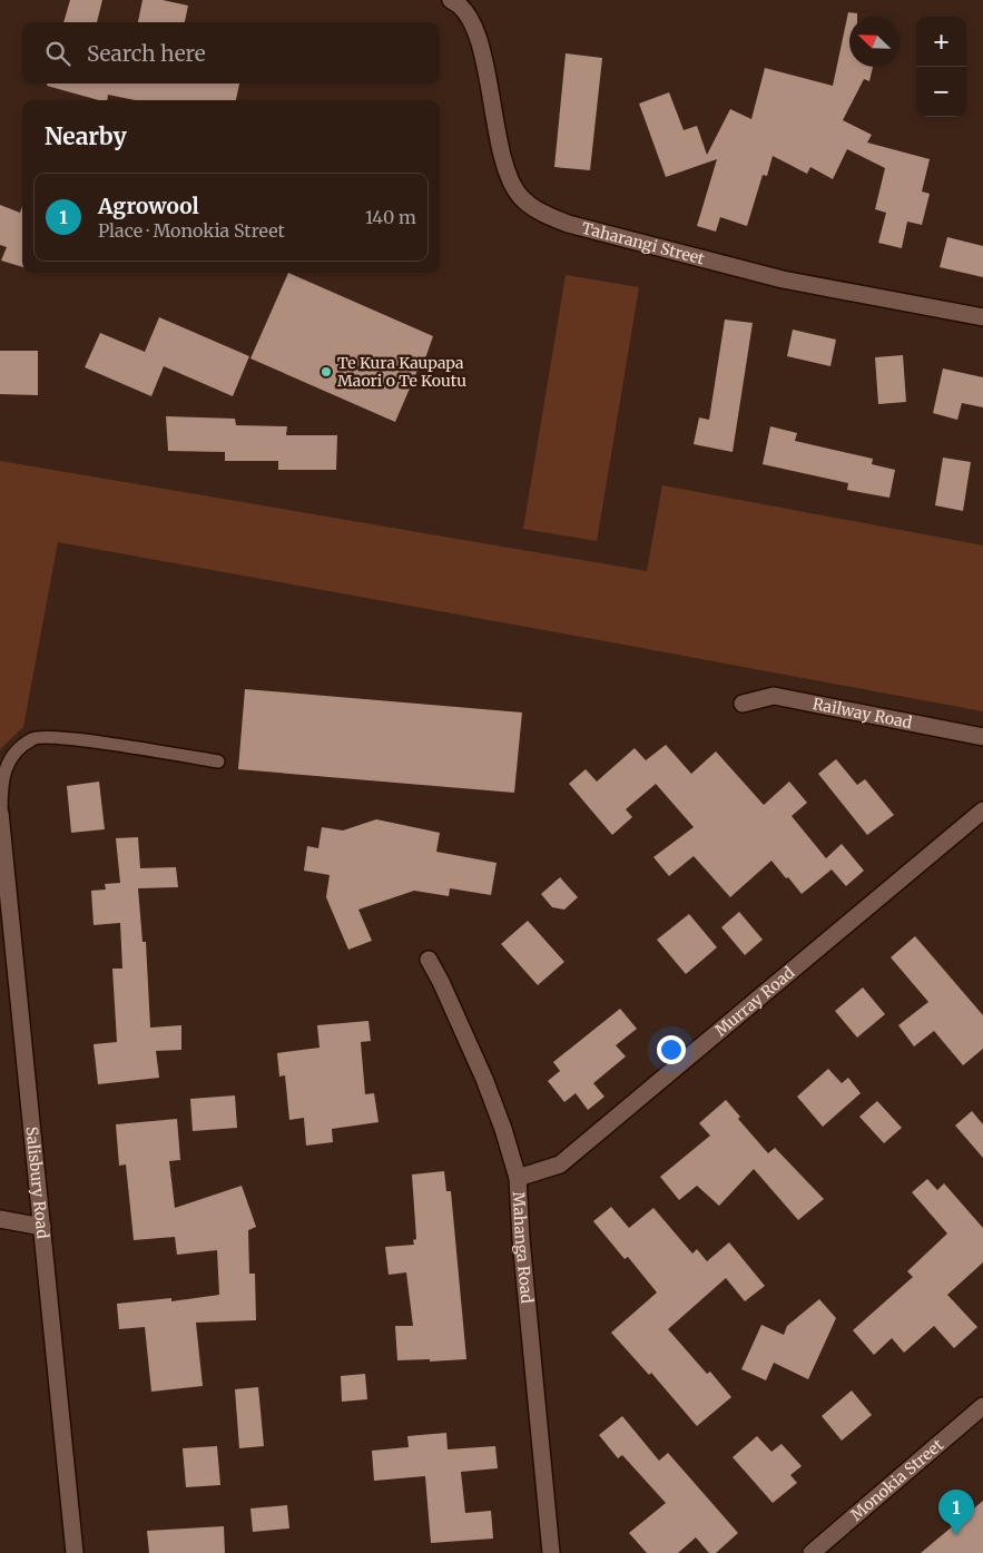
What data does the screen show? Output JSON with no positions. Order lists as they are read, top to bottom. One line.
{"streets":{"street":["Taharangi Street","Railway Road","Murray Road","Salisbury Road","Mahanga Road","Monokia Street"]},"crossings":[["Murray Road","Mahanga Road"]],"places":["Te Kura Kaupapa Maori o Te Koutu"],"north":"top left","page":{"map_buttons":["+","−"],"search":"Search here","heading":"Nearby","list":[{"mark":"1","name":"Agrowool","note":"Place · Monokia Street","value":"140 m"}],"pins":"1"}}
